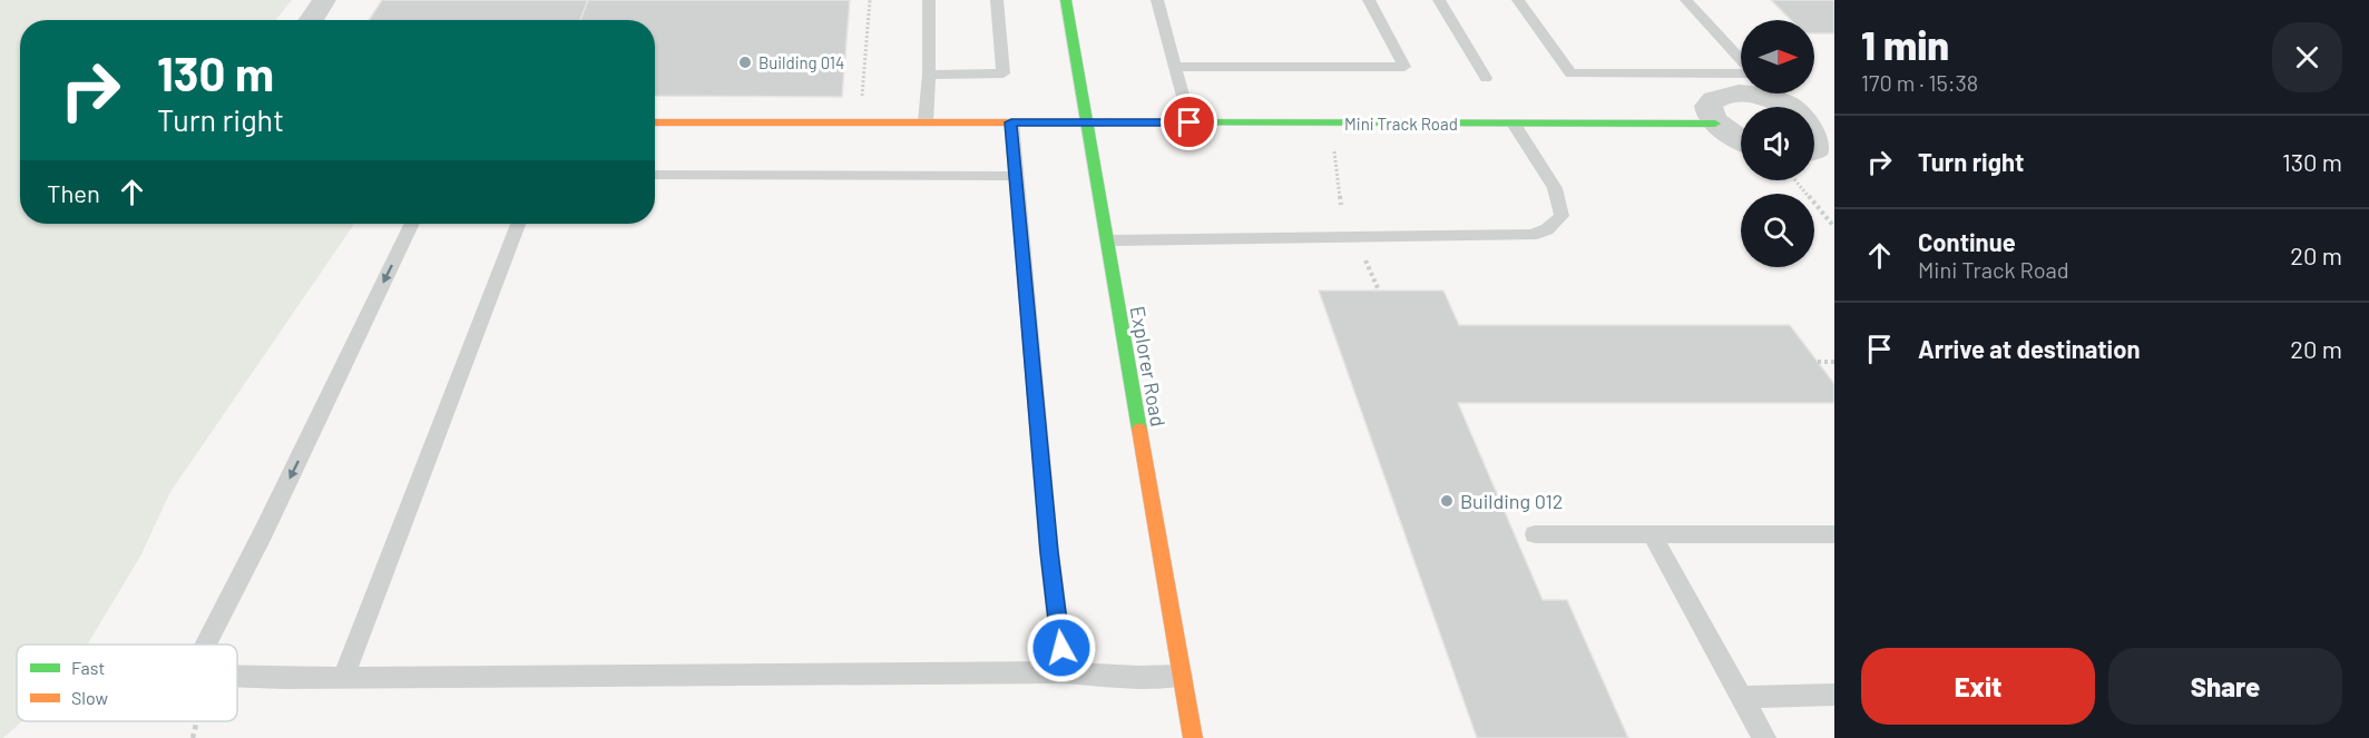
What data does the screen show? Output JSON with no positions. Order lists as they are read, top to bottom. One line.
{"streets":{"street":["Mini Track Road","Explorer Road"]},"crossings":[["Mini Track Road","Explorer Road"]],"places":["Building 014","Building 012"],"legend":["Fast","Slow"],"north":"right","page":{"heading":["1 min","170 m · 15:38"],"turn":["130 m","Turn right"],"list":[{"name":"Turn right","value":"130 m"},{"name":"Continue","note":"Mini Track Road","value":"20 m"},{"name":"Arrive at destination","value":"20 m"}],"then":"Then","buttons":["Exit","Share"]}}
